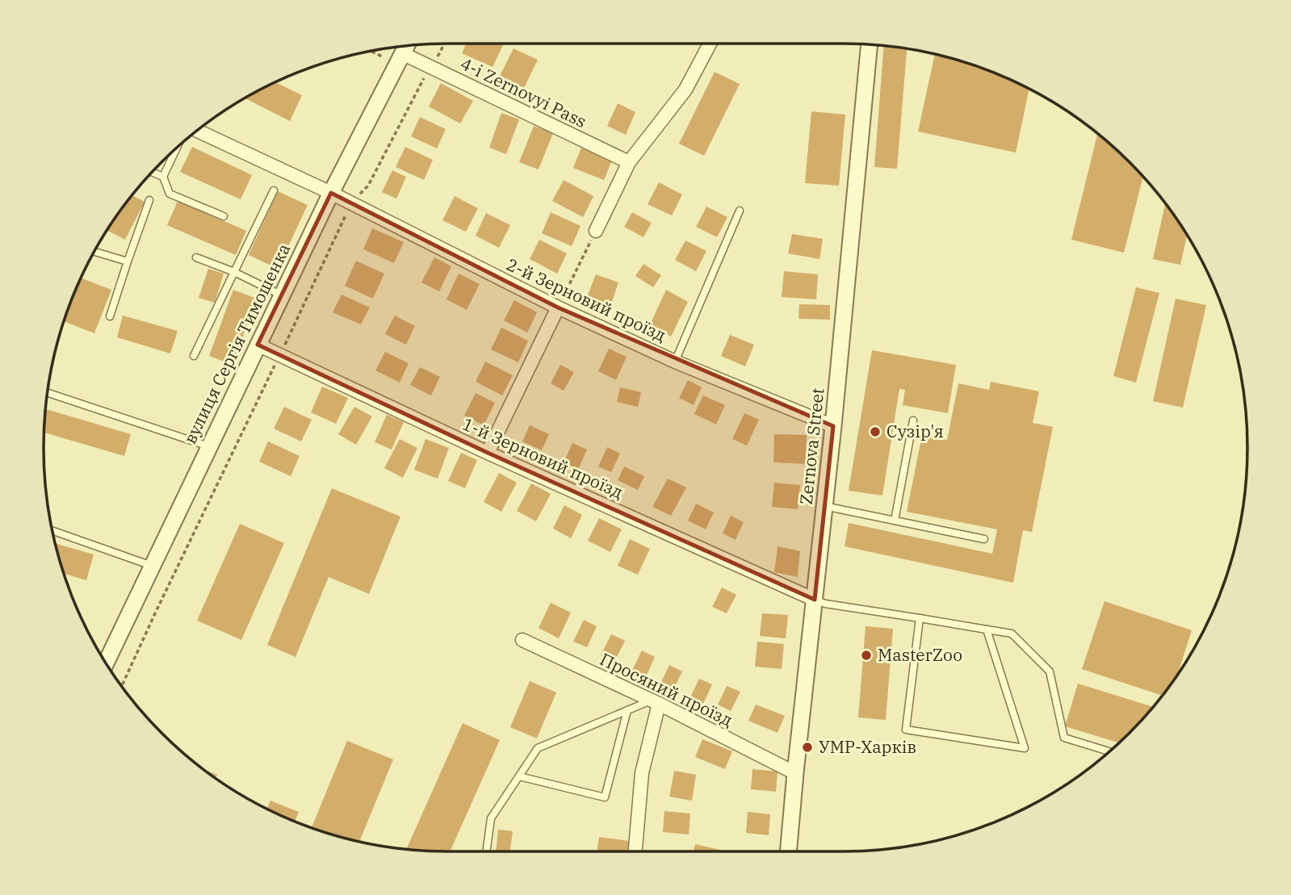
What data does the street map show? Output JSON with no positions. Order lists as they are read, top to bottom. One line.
{"streets":{"street":["4-i Zernovyi Pass","2-й Зерновий проїзд","вулиця Сергія Тимошенка","Zernova Street","1-й Зерновий проїзд","Просяний проїзд"]},"crossings":[["4-i Zernovyi Pass","вулиця Сергія Тимошенка"],["2-й Зерновий проїзд","вулиця Сергія Тимошенка"],["2-й Зерновий проїзд","Zernova Street"],["вулиця Сергія Тимошенка","1-й Зерновий проїзд"],["Zernova Street","1-й Зерновий проїзд"],["Zernova Street","Просяний проїзд"]],"places":["Сузір'я","MasterZoo","УМР-Харків"]}
